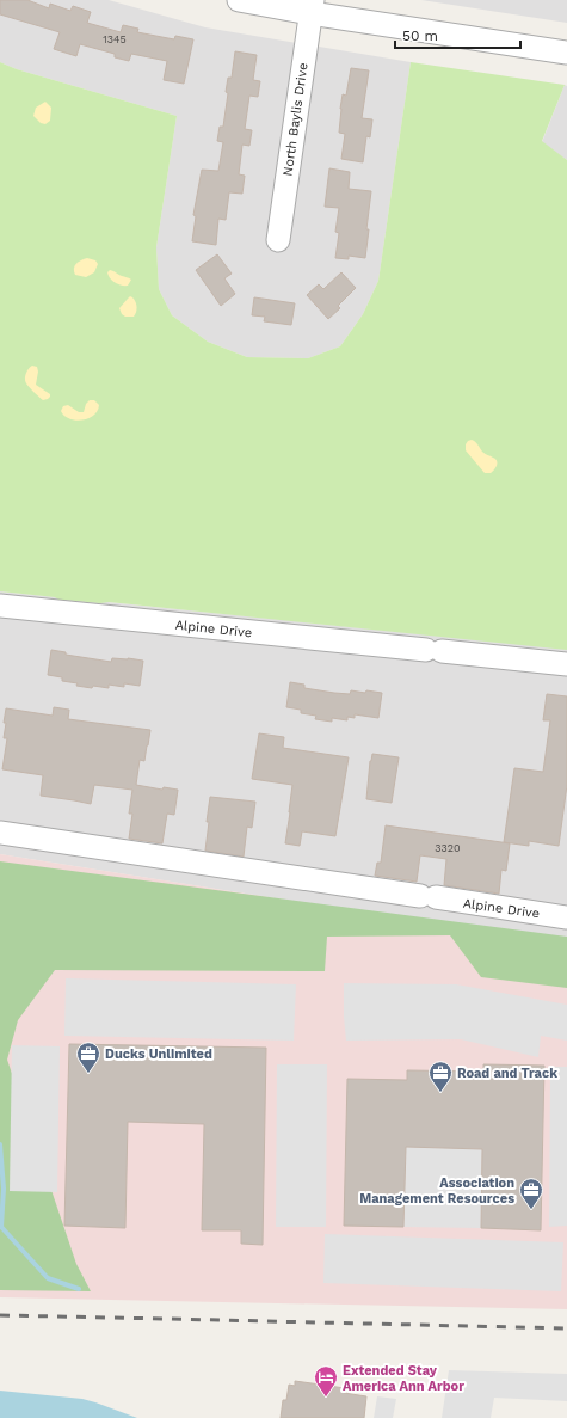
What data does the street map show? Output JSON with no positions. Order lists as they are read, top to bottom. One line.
{"streets":{"street":["North Baylis Drive","Alpine Drive"]},"places":{"office":["Ducks Unlimited","Road and Track","Association Management Resources"],"hotel":["Extended Stay America Ann Arbor"]},"house_numbers":["1345","3320"],"scale_bar":"50 m"}
